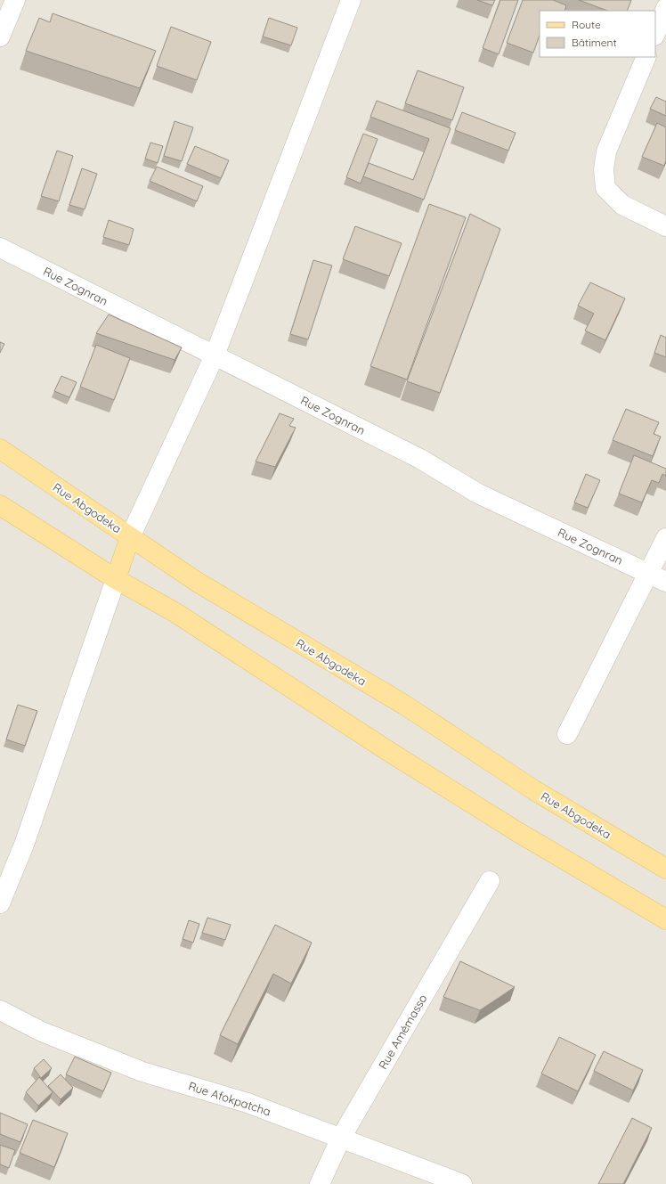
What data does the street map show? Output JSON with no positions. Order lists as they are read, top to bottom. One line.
{"streets":{"main road":["Rue Abgodeka"],"street":["Rue Zognran","Rue Amémasso","Rue Afokpatcha"]},"crossings":[["Rue Amémasso","Rue Afokpatcha"]],"legend":["Route","Bâtiment"]}
